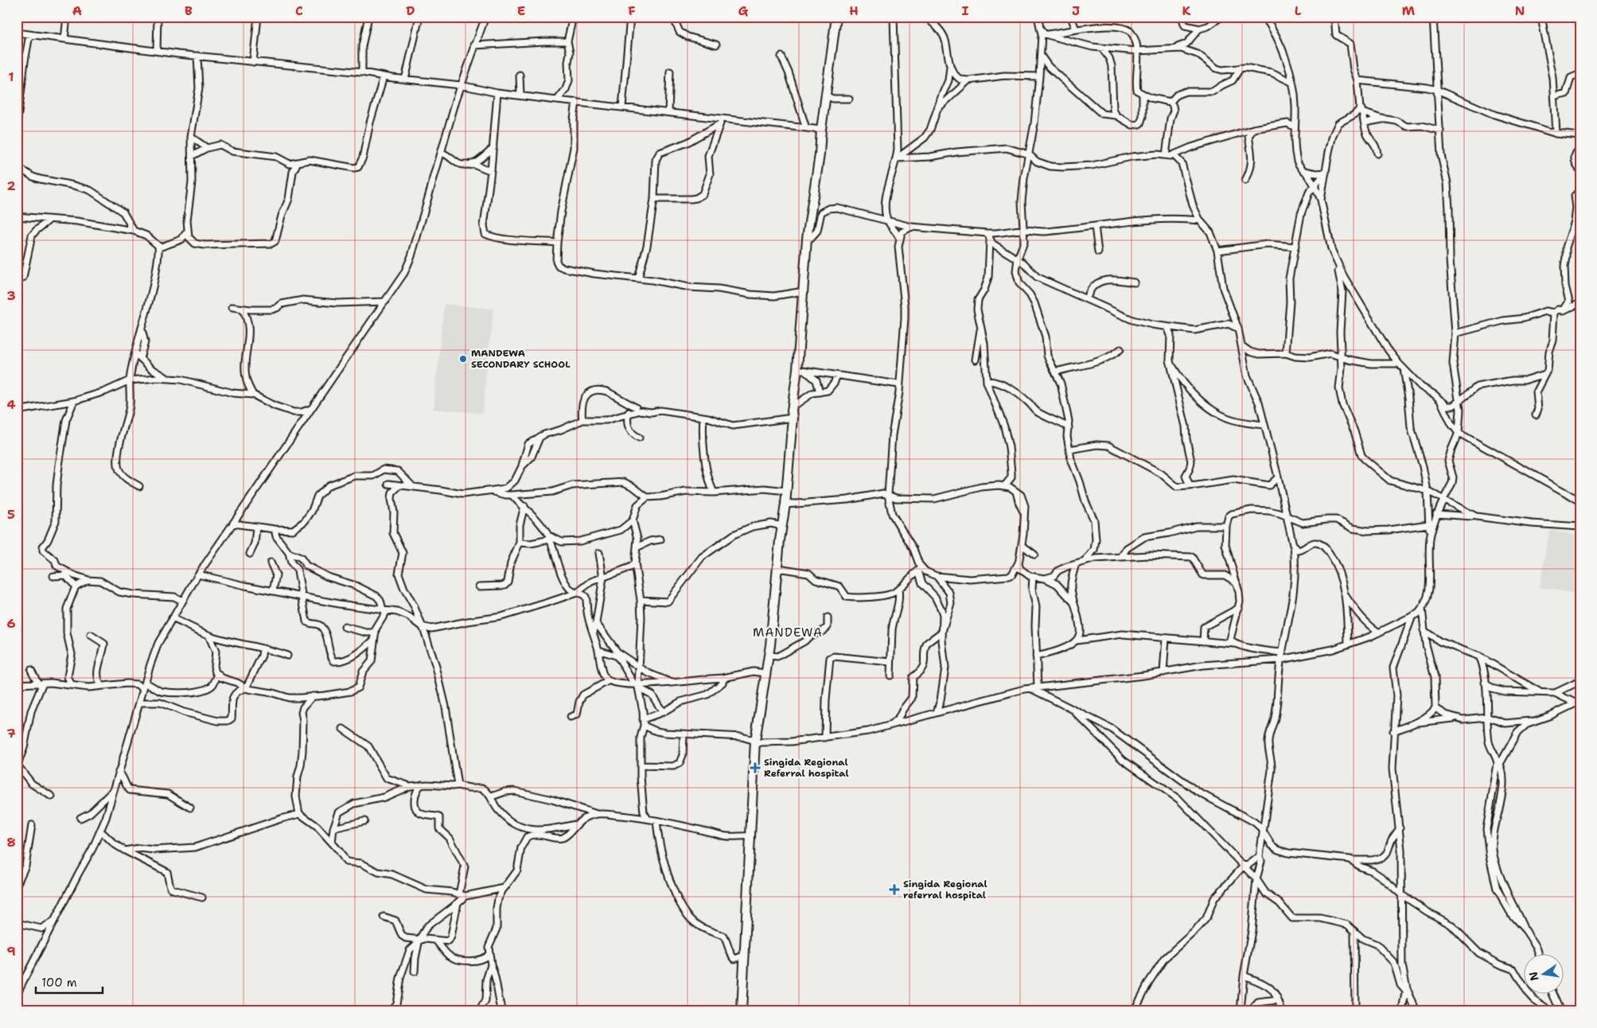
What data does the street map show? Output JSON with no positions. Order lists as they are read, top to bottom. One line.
{"districts":["MANDEWA"],"places":{"other":["MANDEWA SECONDARY SCHOOL"],"health":["Singida Regional Referral hospital","Singida Regional referral hospital"]},"scale_bar":"100 m","north":"left","grid":{"columns":["A","B","C","D","E","F","G","H","I","J","K","L","M","N"],"rows":["1","2","3","4","5","6","7","8","9"]}}
